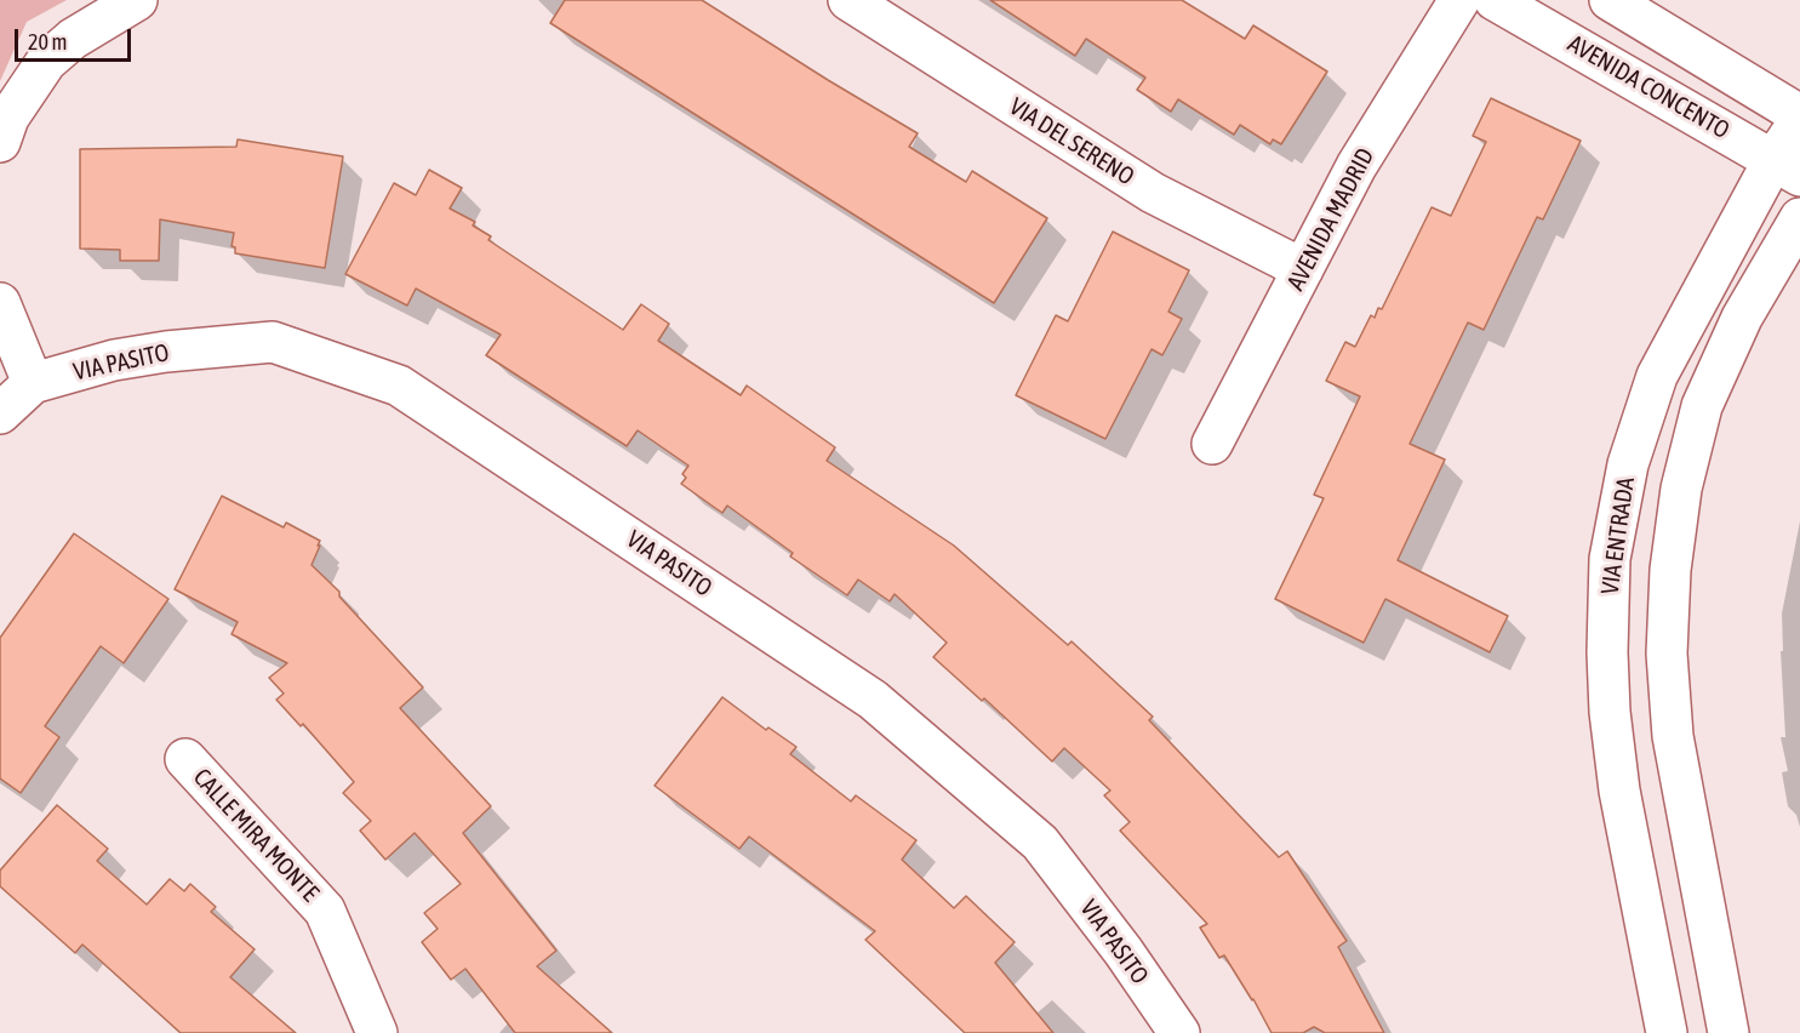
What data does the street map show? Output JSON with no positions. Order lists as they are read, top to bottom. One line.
{"streets":{"street":["AVENIDA CONCENTO","VIA DEL SERENO","AVENIDA MADRID","VIA PASITO","VIA ENTRADA","CALLE MIRA MONTE"]},"crossings":[["AVENIDA CONCENTO","VIA ENTRADA"],["VIA DEL SERENO","AVENIDA MADRID"]],"scale_bar":"20 m"}
